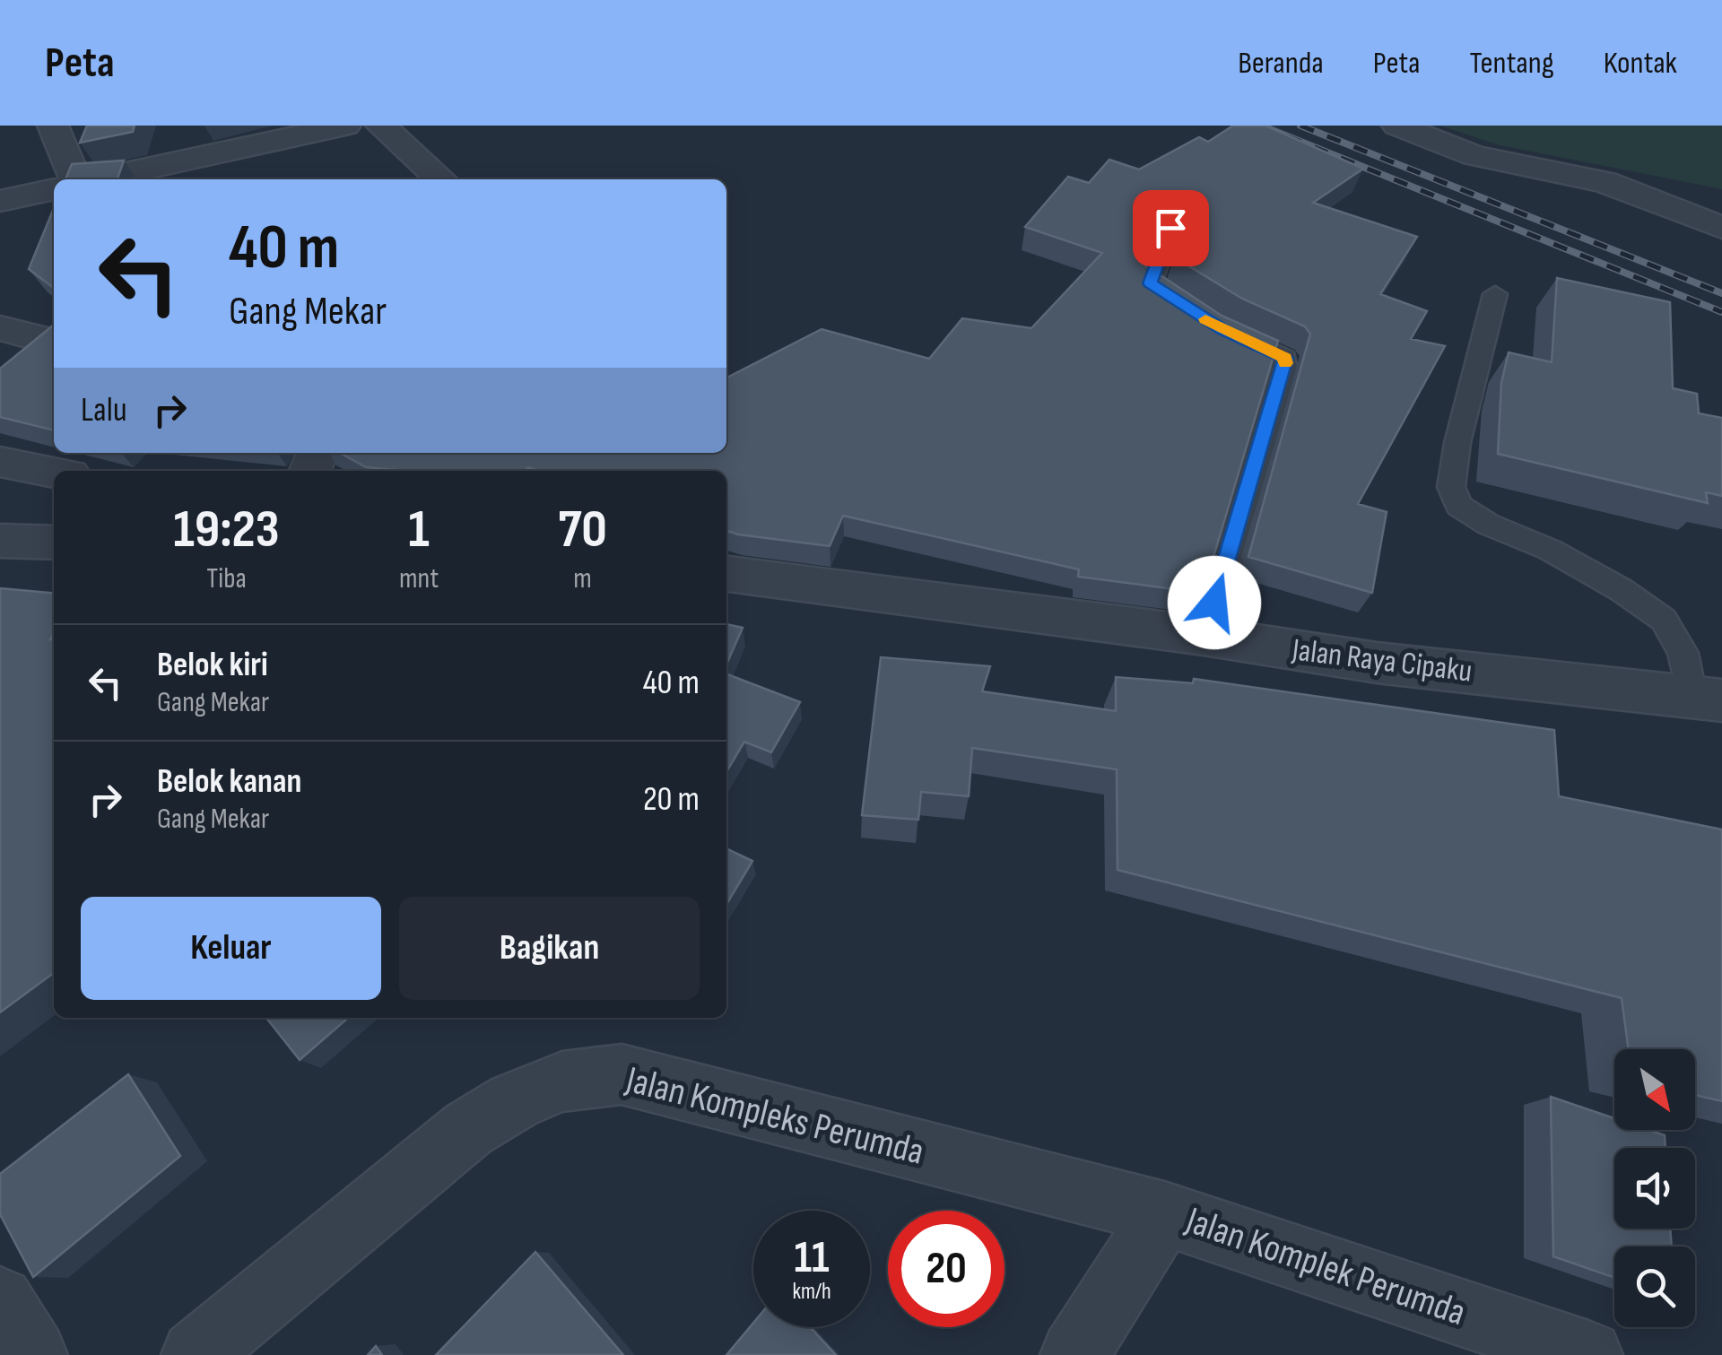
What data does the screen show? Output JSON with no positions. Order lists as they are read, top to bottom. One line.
{"streets":{"street":["Jalan Raya Cipaku","Jalan Kompleks Perumda","Jalan Komplek Perumda"]},"crossings":[["Jalan Kompleks Perumda","Jalan Komplek Perumda"]],"north":"bottom right","page":{"header":"Peta","nav":["Beranda","Peta","Tentang","Kontak"],"turn":["40 m","Gang Mekar"],"then":"Lalu","eta":["19:23","Tiba","1","mnt","70","m"],"list":[{"name":"Belok kiri","note":"Gang Mekar","value":"40 m"},{"name":"Belok kanan","note":"Gang Mekar","value":"20 m"}],"buttons":["Keluar","Bagikan"],"speed":"11 km/h","limit":"20"}}
